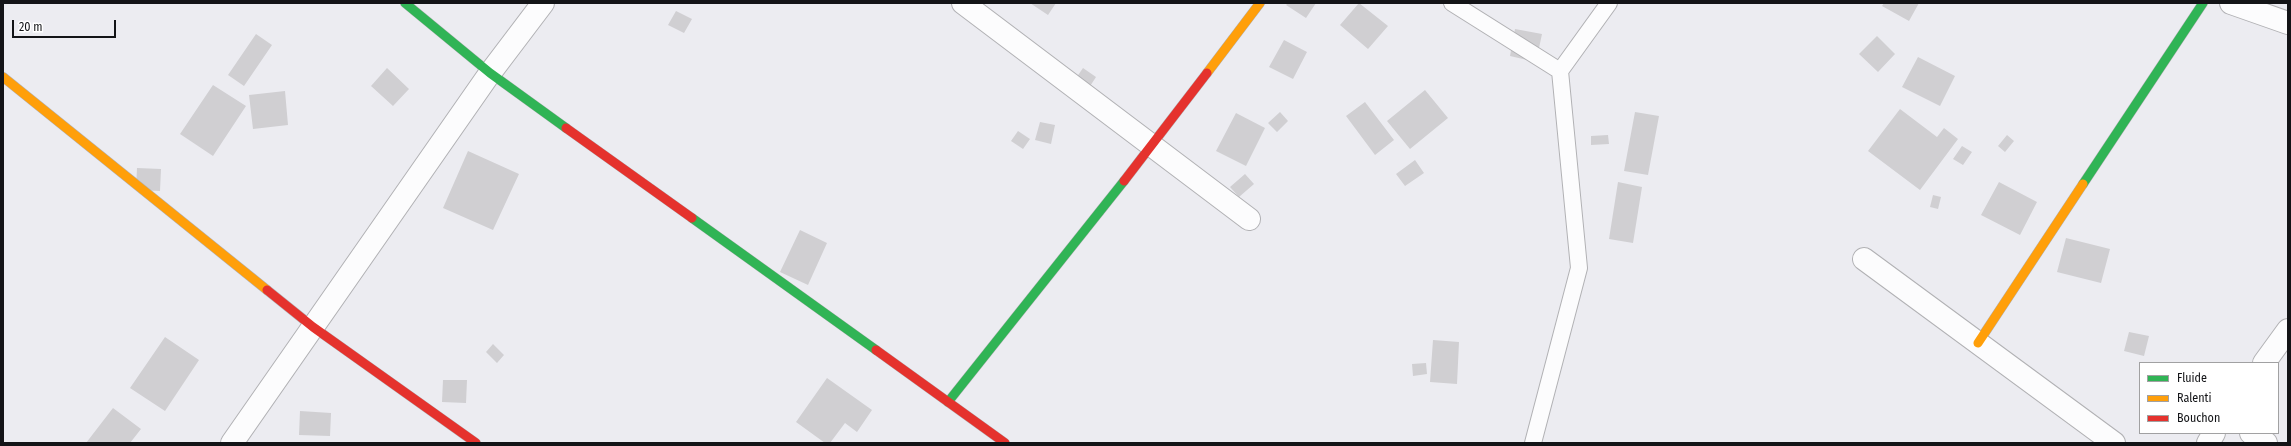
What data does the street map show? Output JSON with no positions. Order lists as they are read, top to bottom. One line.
{"legend":["Fluide","Ralenti","Bouchon"],"scale_bar":"20 m"}
